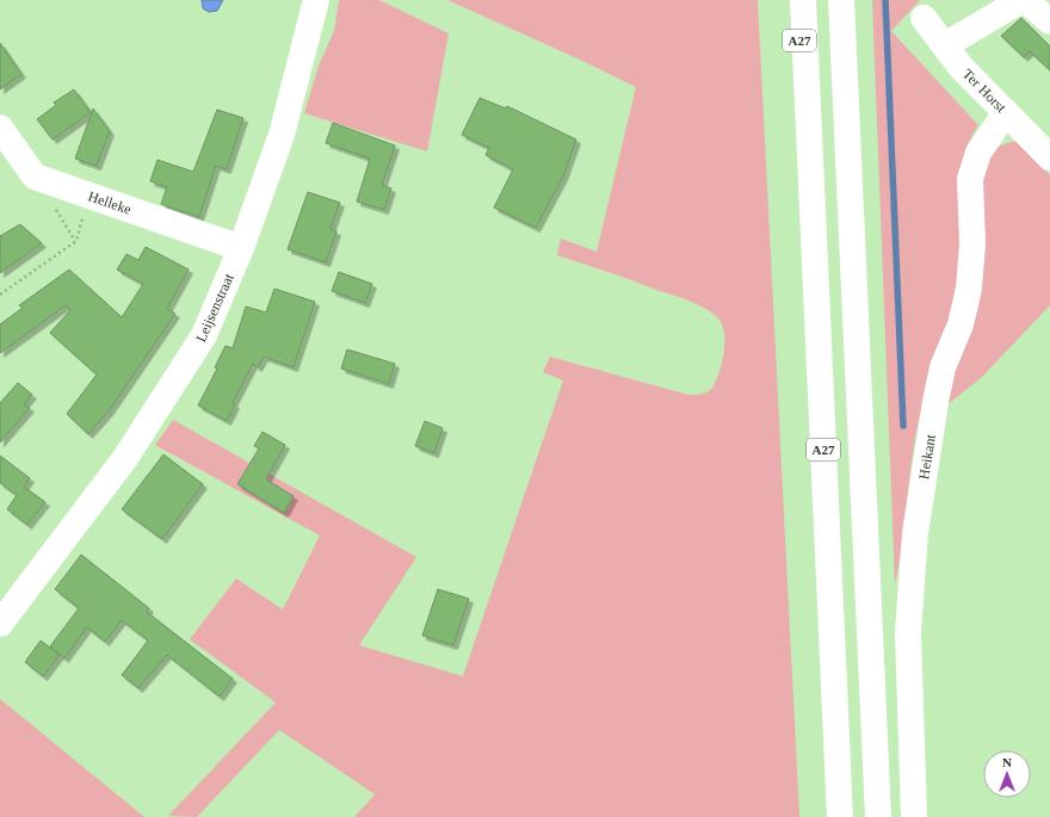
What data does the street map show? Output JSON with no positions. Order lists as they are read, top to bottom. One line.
{"streets":{"main road":["A27","Ter Horst","Helleke","Leijsenstraat","Heikant"]},"crossings":[["Ter Horst","Heikant"],["Helleke","Leijsenstraat"]],"north":"top"}
